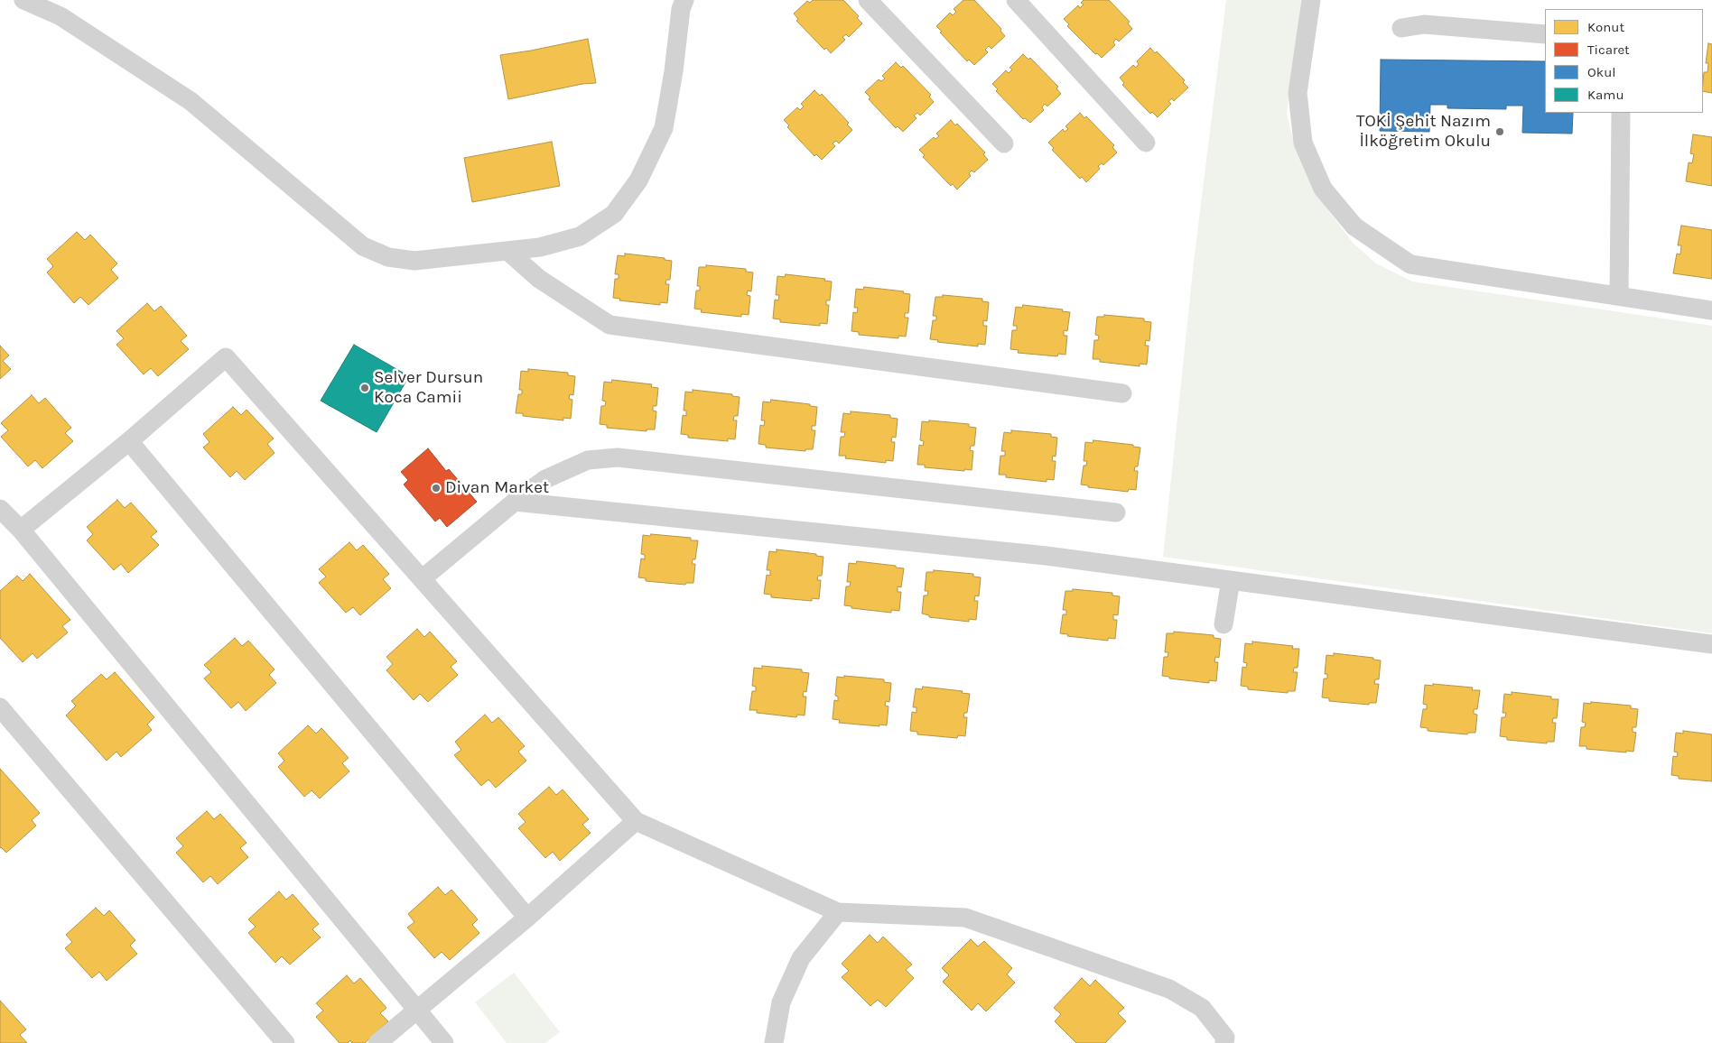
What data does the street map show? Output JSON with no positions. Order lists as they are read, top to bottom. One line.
{"places":["TOKİ Şehit Nazım İlköğretim Okulu","Selver Dursun Koca Camii","Divan Market"],"legend":["Konut","Ticaret","Okul","Kamu"]}
